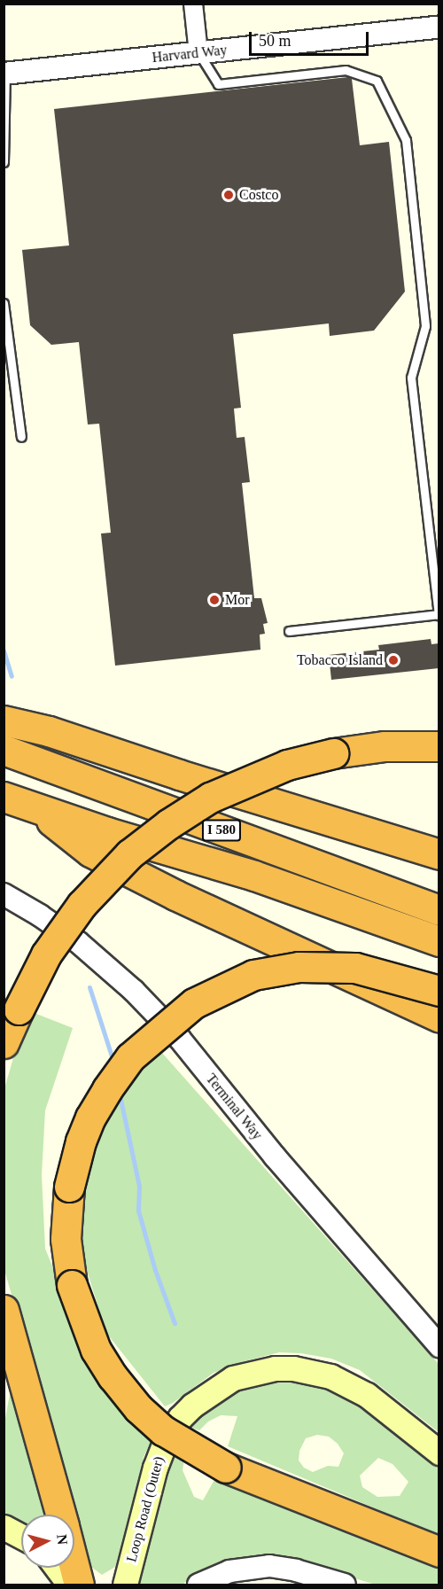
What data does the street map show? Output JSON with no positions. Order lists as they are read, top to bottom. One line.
{"streets":{"highway":["I 580"],"main road":["Loop Road (Outer)"],"street":["Harvard Way","Terminal Way"]},"places":["Costco","Mor","Tobacco Island"],"scale_bar":"50 m","north":"right"}
